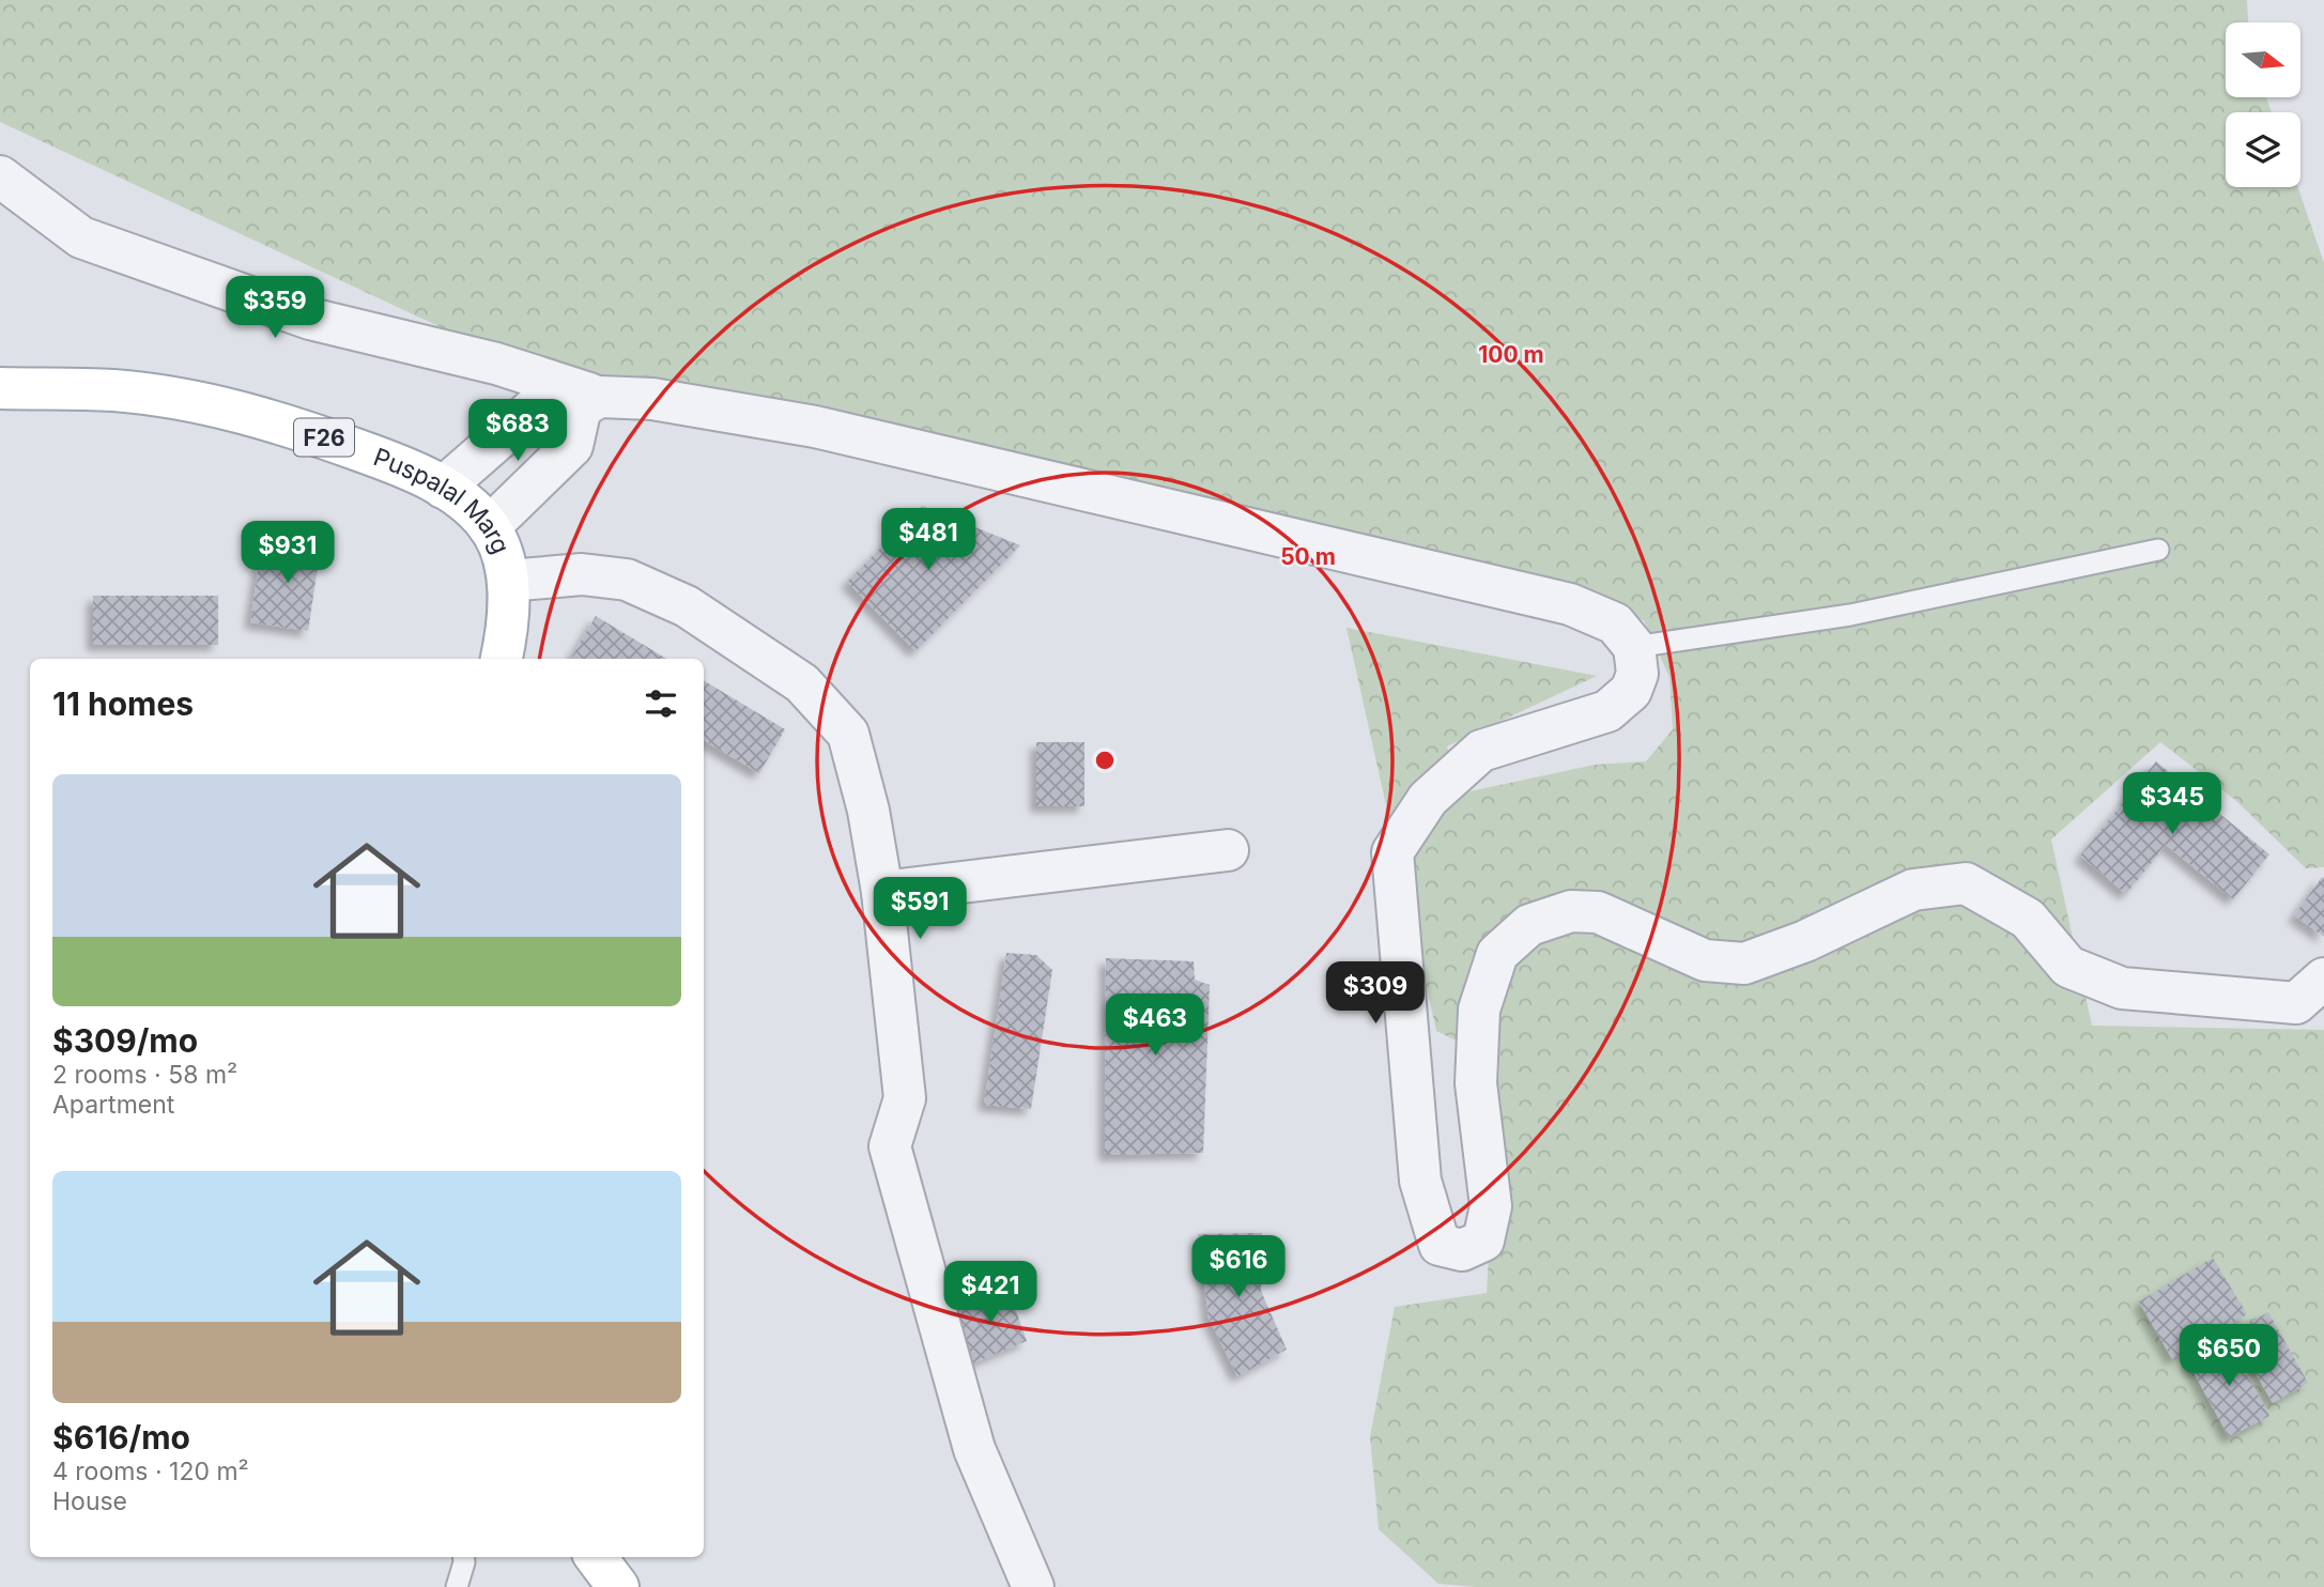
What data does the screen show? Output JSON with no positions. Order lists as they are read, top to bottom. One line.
{"streets":{"main road":["F26","Puspalal Marg"]},"north":"right","page":{"price":["$359","$683","$481","$931","$345","$591","$309","$463","$616","$421","$650"],"heading":"11 homes","list":[{"name":"$309/mo","note":"2 rooms · 58 m² · Apartment"},{"name":"$616/mo","note":"4 rooms · 120 m² · House"}]},"rings":["100 m","50 m"]}
